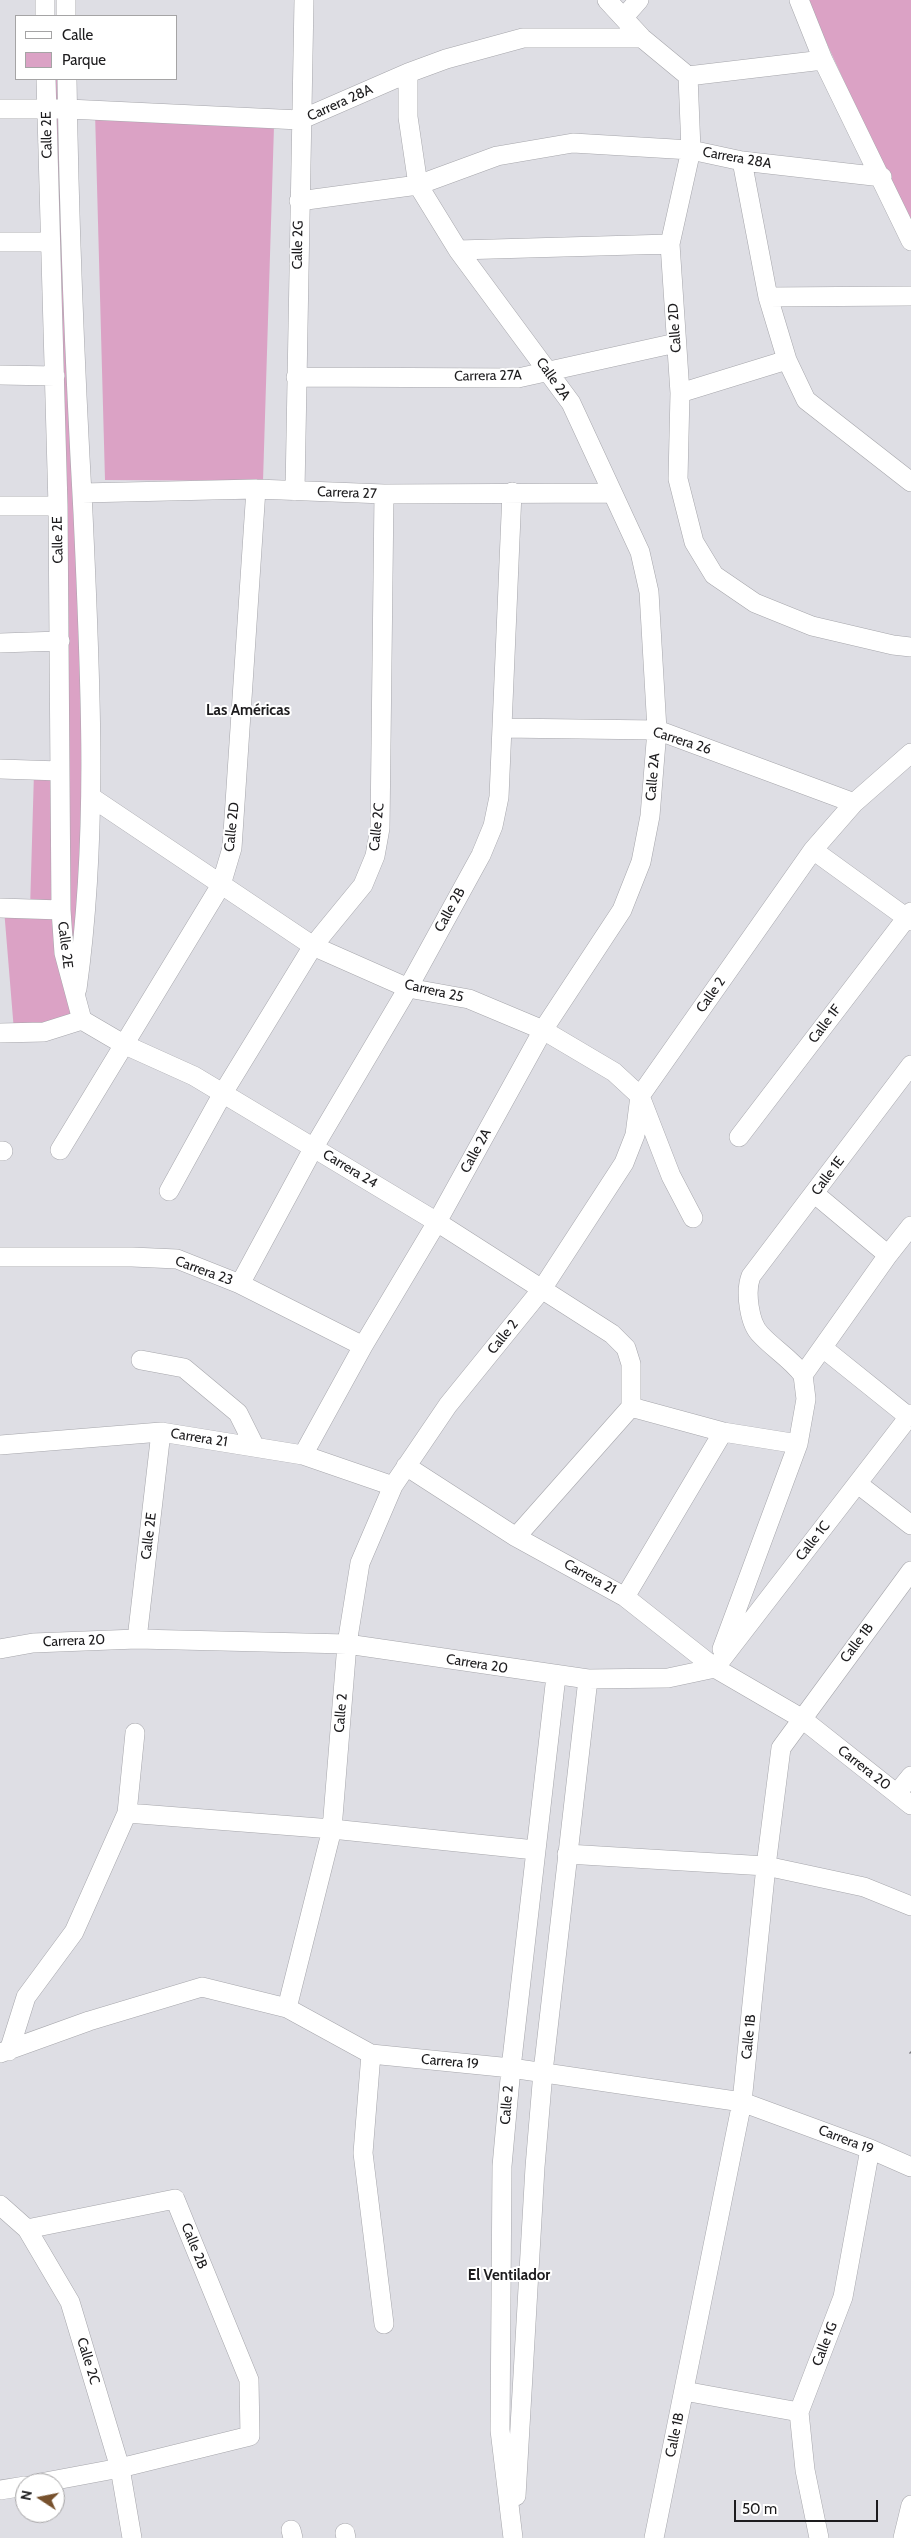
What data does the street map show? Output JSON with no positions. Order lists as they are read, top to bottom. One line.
{"streets":{"street":["Carrera 28A","Calle 2E","Calle 2G","Calle 2D","Carrera 27A","Calle 2A","Carrera 27","Carrera 26","Calle 2C","Calle 2B","Carrera 25","Calle 2","Calle 1F","Carrera 24","Calle 1E","Carrera 23","Carrera 21","Calle 1C","Carrera 20","Calle 1B","Carrera 19","Calle 1G"]},"crossings":[["Carrera 28A","Calle 2E"],["Carrera 28A","Calle 2G"],["Carrera 28A","Calle 2D"],["Carrera 28A","Calle 2A"],["Calle 2E","Carrera 27"],["Calle 2E","Carrera 25"],["Calle 2E","Carrera 24"],["Calle 2E","Carrera 21"],["Calle 2E","Carrera 20"],["Calle 2G","Carrera 27A"],["Calle 2G","Carrera 27"],["Calle 2D","Carrera 27A"],["Calle 2D","Carrera 27"],["Calle 2D","Carrera 25"],["Calle 2D","Carrera 24"],["Carrera 27A","Calle 2A"],["Calle 2A","Carrera 27"],["Calle 2A","Carrera 26"],["Calle 2A","Carrera 25"],["Calle 2A","Carrera 24"],["Calle 2A","Carrera 23"],["Calle 2A","Carrera 21"],["Carrera 27","Calle 2C"],["Carrera 27","Calle 2B"],["Carrera 26","Calle 2B"],["Carrera 26","Calle 2"],["Calle 2C","Calle 2B"],["Calle 2C","Carrera 25"],["Calle 2C","Carrera 24"],["Calle 2B","Carrera 25"],["Calle 2B","Carrera 24"],["Calle 2B","Carrera 23"],["Carrera 25","Calle 2"],["Calle 2","Carrera 24"],["Calle 2","Carrera 21"],["Calle 2","Carrera 20"],["Calle 2","Carrera 19"],["Carrera 21","Calle 1C"],["Carrera 21","Carrera 20"],["Calle 1C","Carrera 20"],["Carrera 20","Calle 1B"],["Calle 1B","Carrera 19"],["Carrera 19","Calle 1G"]],"districts":["Las Américas","El Ventilador"],"legend":["Calle","Parque"],"scale_bar":"50 m","north":"left"}
